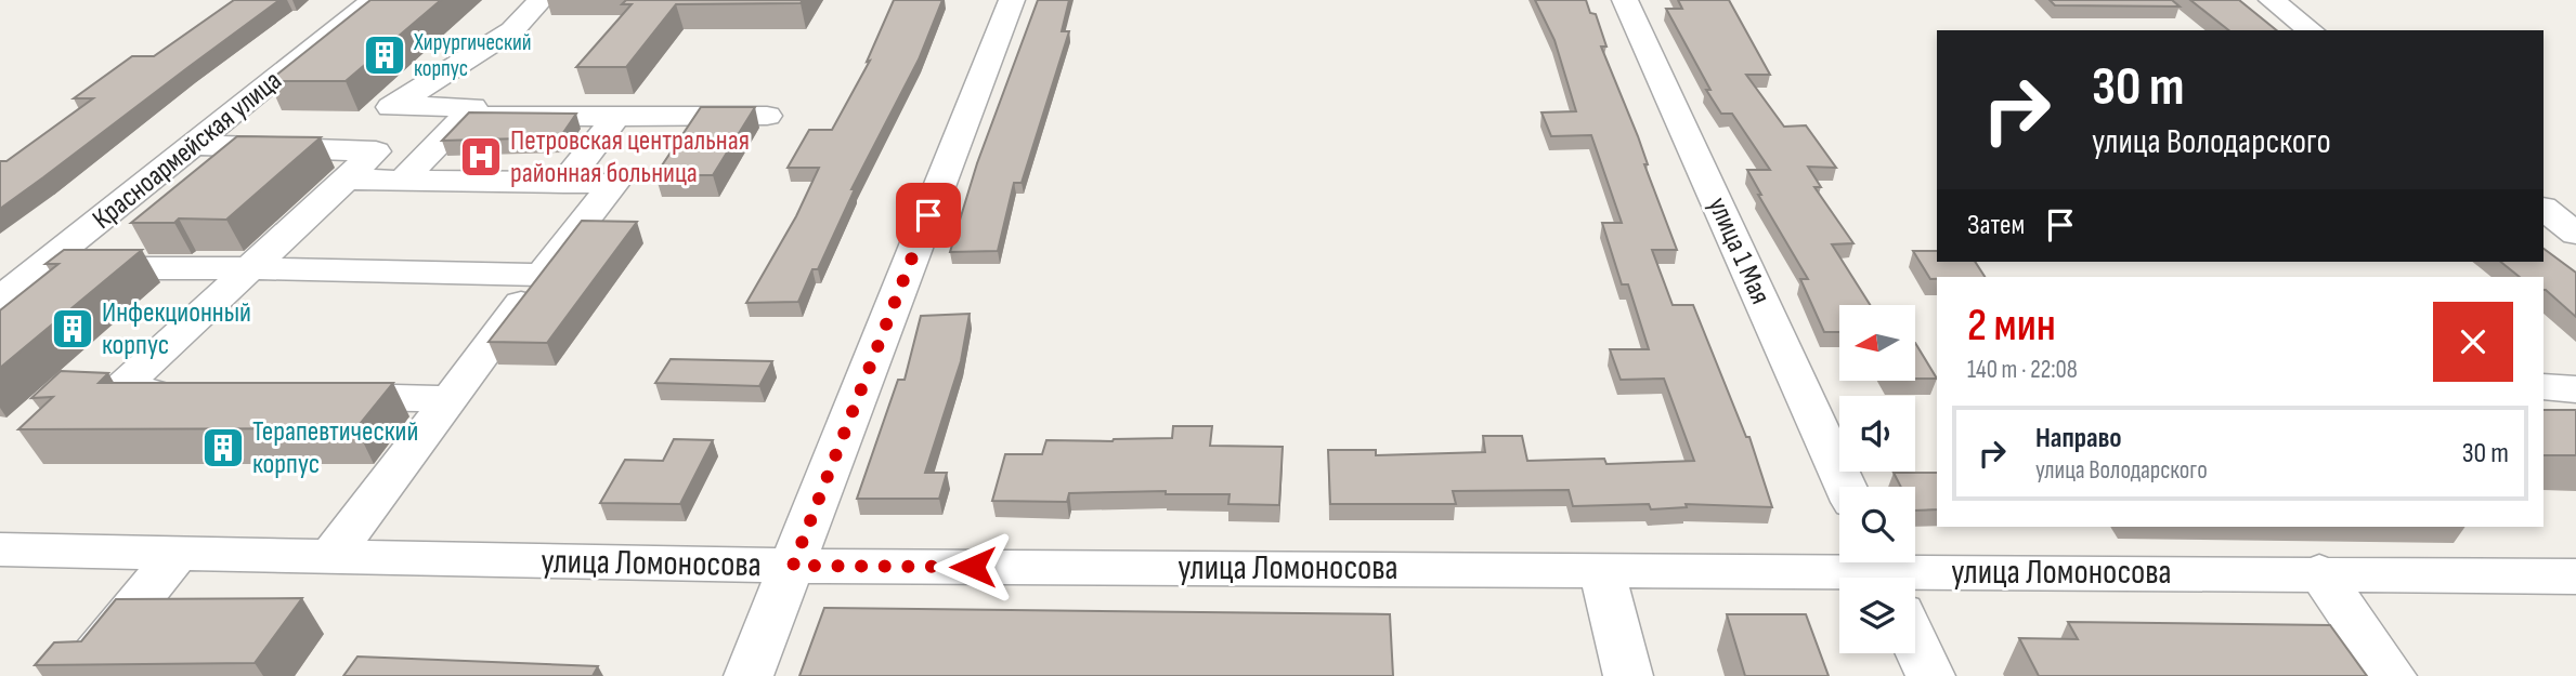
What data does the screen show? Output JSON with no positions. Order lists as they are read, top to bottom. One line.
{"streets":{"street":["Красноармейская улица","улица 1 Мая","улица Ломоносова"]},"places":{"building":["Хирургический корпус","Инфекционный корпус","Терапевтический корпус"],"hospital":["Петровская центральная районная больница"]},"north":"left","page":{"turn":["30 m","улица Володарского"],"then":"Затем","heading":["2 мин","140 m · 22:08"],"list":[{"name":"Направо","note":"улица Володарского","value":"30 m"}]}}
